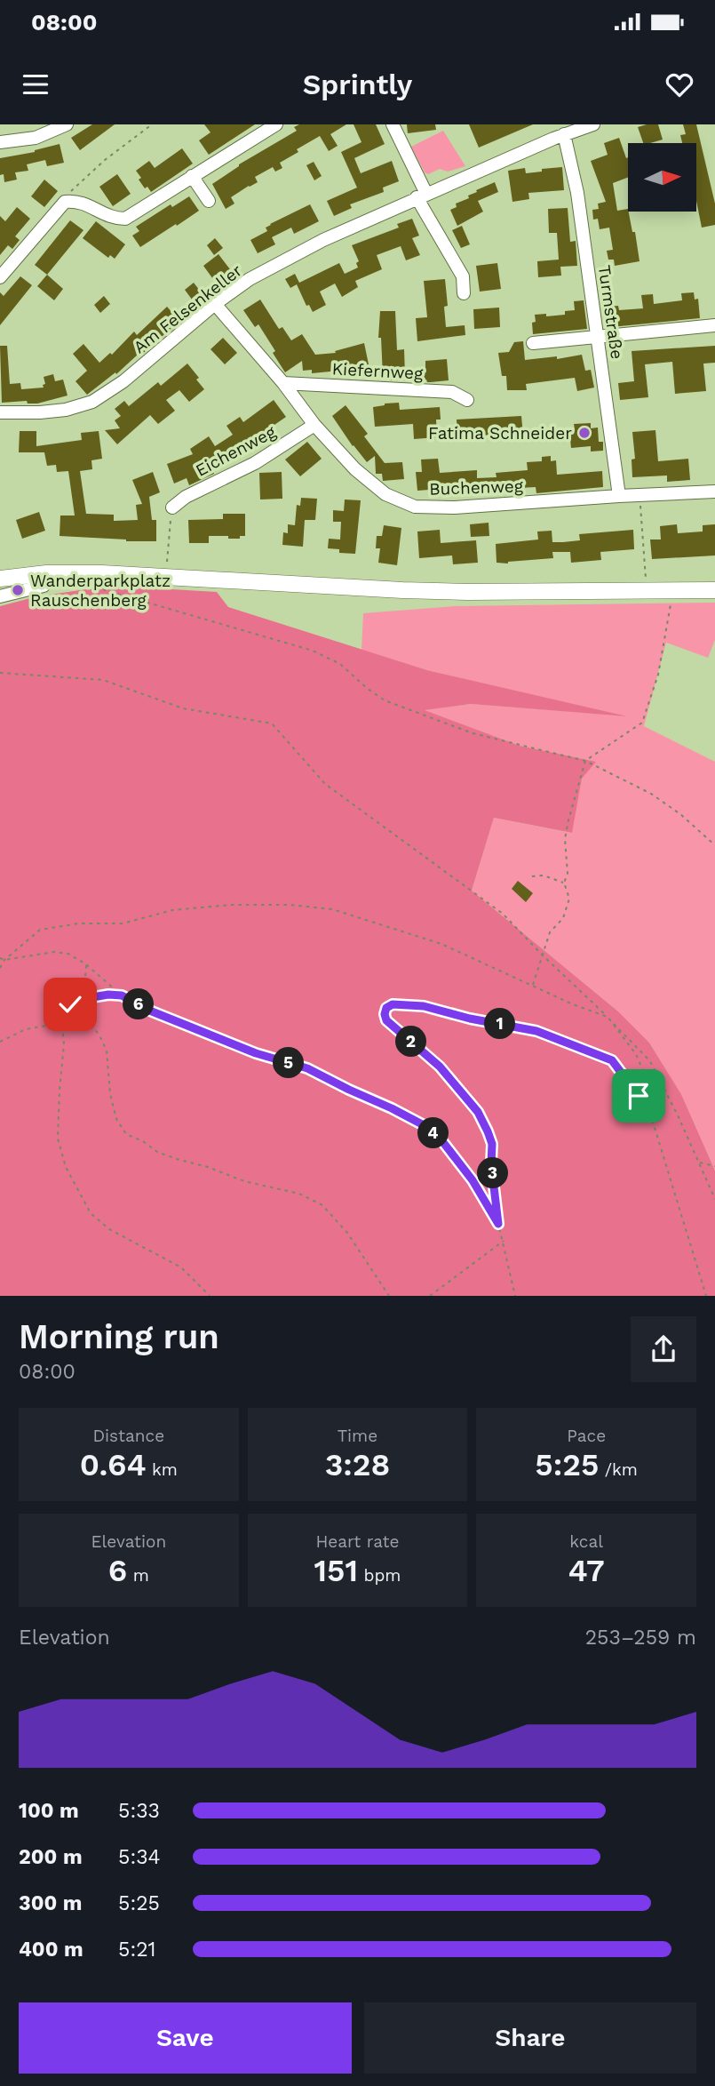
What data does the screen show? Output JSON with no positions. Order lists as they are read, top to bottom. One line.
{"streets":{"street":["Am Felsenkeller","Turmstraße","Kiefernweg","Eichenweg","Buchenweg"]},"crossings":[["Am Felsenkeller","Turmstraße"],["Am Felsenkeller","Buchenweg"],["Turmstraße","Buchenweg"],["Kiefernweg","Buchenweg"],["Eichenweg","Buchenweg"]],"places":["Fatima Schneider","Wanderparkplatz Rauschenberg"],"north":"right","page":{"status":"08:00","header":"Sprintly","pins":["6","1","2","5","4","3"],"heading":["Morning run","08:00"],"stats":[["Distance","0.64 km"],["Time","3:28"],["Pace","5:25 /km"],["Elevation","6 m"],["Heart rate","151 bpm"],["kcal","47"]],"chart":["Elevation","253–259 m"],"list":[{"name":"100 m","note":"5:33"},{"name":"200 m","note":"5:34"},{"name":"300 m","note":"5:25"},{"name":"400 m","note":"5:21"}],"buttons":["Save","Share"]}}
